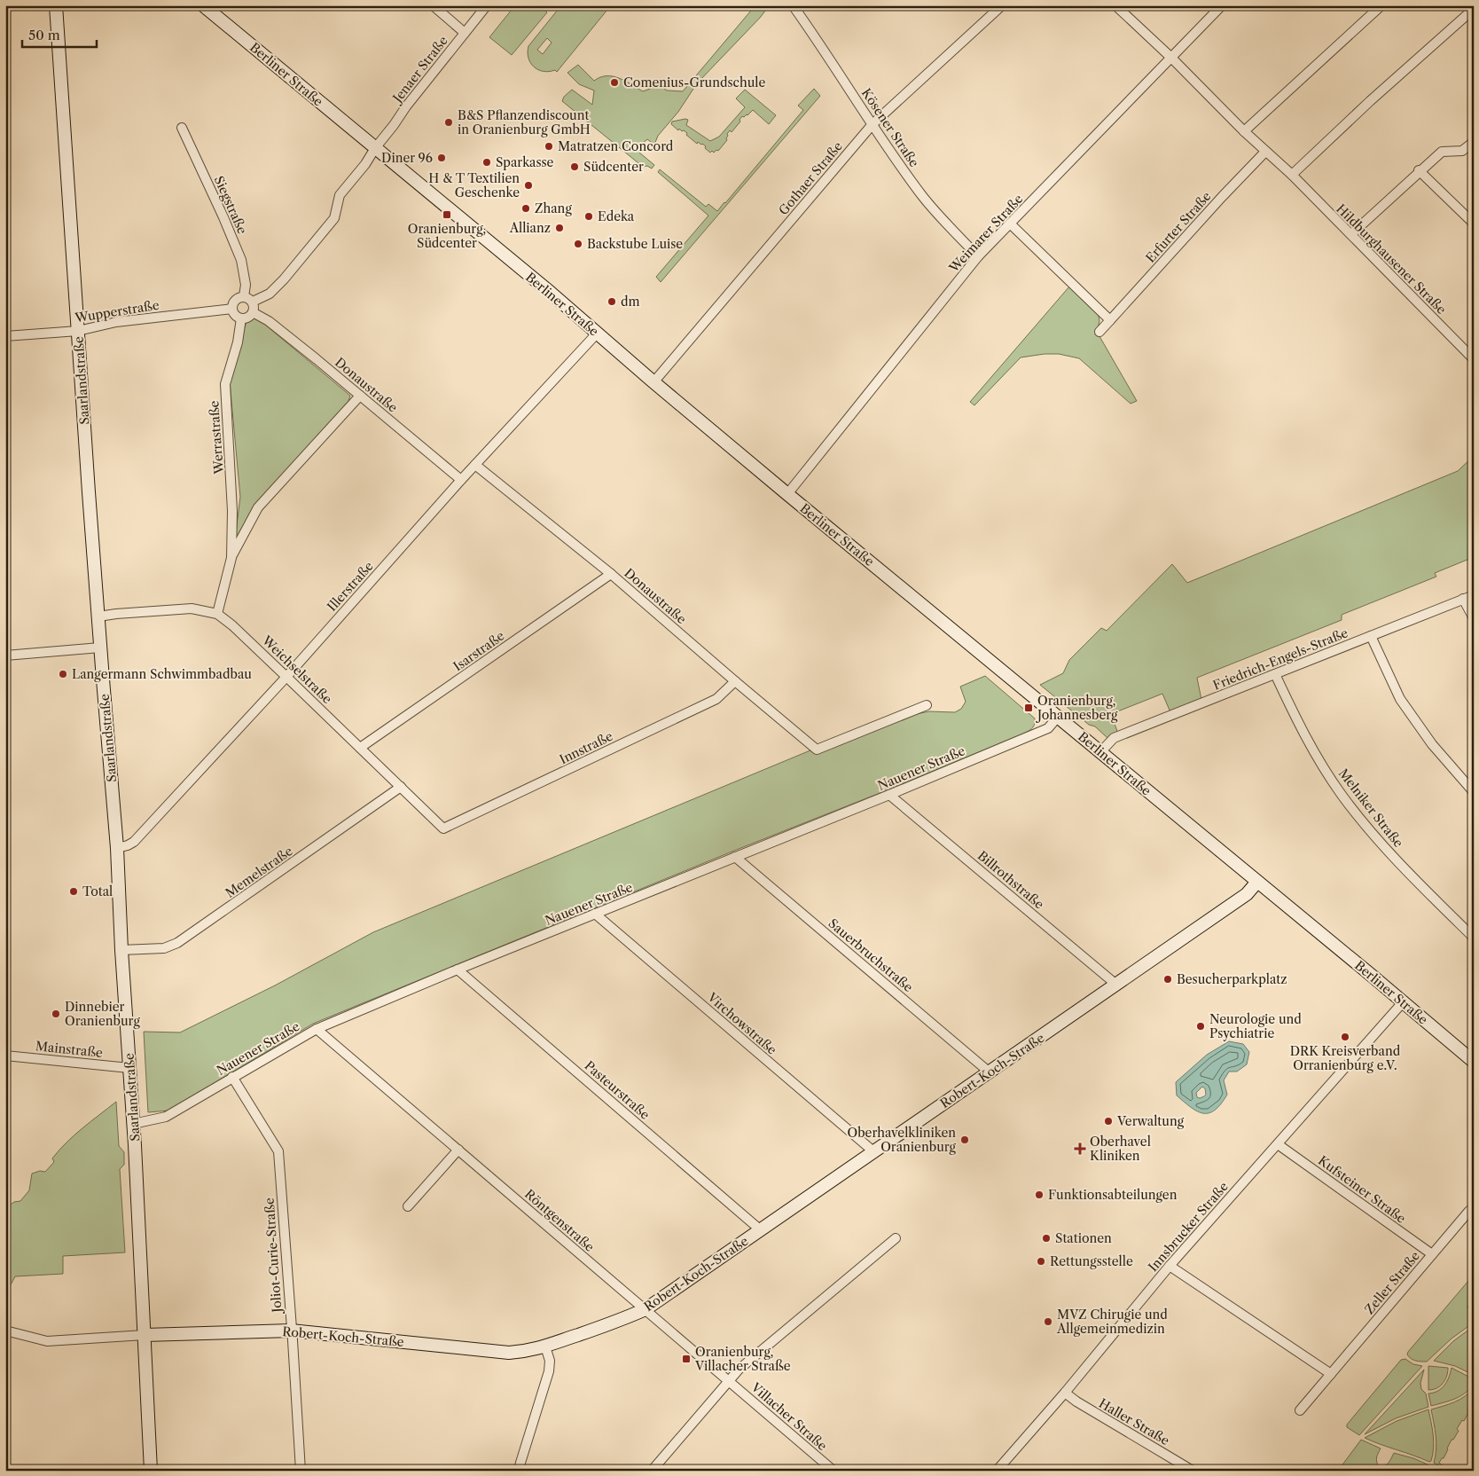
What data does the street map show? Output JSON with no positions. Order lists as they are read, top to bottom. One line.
{"streets":{"street":["Jenaer Straße","Berliner Straße","Kösener Straße","Gothaer Straße","Siegstraße","Erfurter Straße","Weimarer Straße","Hildburghausener Straße","Wupperstraße","Saarlandstraße","Donaustraße","Werrastraße","Illerstraße","Isarstraße","Friedrich-Engels-Straße","Weichselstraße","Innstraße","Nauener Straße","Melniker Straße","Memelstraße","Billrothstraße","Sauerbruchstraße","Virchowstraße","Mainstraße","Robert-Koch-Straße","Pasteurstraße","Kufsteiner Straße","Röntgenstraße","Innsbrucker Straße","Joliot-Curie-Straße","Zeller Straße","Villacher Straße","Haller Straße"]},"crossings":[["Jenaer Straße","Berliner Straße"],["Berliner Straße","Gothaer Straße"],["Berliner Straße","Weimarer Straße"],["Berliner Straße","Illerstraße"],["Berliner Straße","Friedrich-Engels-Straße"],["Berliner Straße","Nauener Straße"],["Berliner Straße","Robert-Koch-Straße"],["Berliner Straße","Innsbrucker Straße"],["Kösener Straße","Gothaer Straße"],["Kösener Straße","Weimarer Straße"],["Siegstraße","Wupperstraße"],["Siegstraße","Donaustraße"],["Siegstraße","Werrastraße"],["Erfurter Straße","Hildburghausener Straße"],["Weimarer Straße","Hildburghausener Straße"],["Wupperstraße","Saarlandstraße"],["Wupperstraße","Donaustraße"],["Wupperstraße","Werrastraße"],["Saarlandstraße","Illerstraße"],["Saarlandstraße","Weichselstraße"],["Saarlandstraße","Nauener Straße"],["Saarlandstraße","Memelstraße"],["Saarlandstraße","Mainstraße"],["Saarlandstraße","Robert-Koch-Straße"],["Donaustraße","Werrastraße"],["Donaustraße","Illerstraße"],["Donaustraße","Isarstraße"],["Donaustraße","Innstraße"],["Werrastraße","Weichselstraße"],["Illerstraße","Weichselstraße"],["Isarstraße","Weichselstraße"],["Friedrich-Engels-Straße","Melniker Straße"],["Weichselstraße","Innstraße"],["Weichselstraße","Memelstraße"],["Nauener Straße","Billrothstraße"],["Nauener Straße","Sauerbruchstraße"],["Nauener Straße","Virchowstraße"],["Nauener Straße","Pasteurstraße"],["Nauener Straße","Röntgenstraße"],["Nauener Straße","Joliot-Curie-Straße"],["Billrothstraße","Robert-Koch-Straße"],["Sauerbruchstraße","Robert-Koch-Straße"],["Virchowstraße","Robert-Koch-Straße"],["Robert-Koch-Straße","Pasteurstraße"],["Robert-Koch-Straße","Röntgenstraße"],["Robert-Koch-Straße","Joliot-Curie-Straße"],["Robert-Koch-Straße","Villacher Straße"],["Kufsteiner Straße","Innsbrucker Straße"],["Kufsteiner Straße","Zeller Straße"],["Röntgenstraße","Villacher Straße"],["Innsbrucker Straße","Haller Straße"]],"places":{"other":["Comenius-Grundschule","B&S Pflanzendiscount in Oranienburg GmbH","Matratzen Concord","Diner 96","Sparkasse","Südcenter","H & T Textilien Geschenke","Zhang","Edeka","Allianz","Backstube Luise","dm","Langermann Schwimmbadbau","Total","Besucherparkplatz","Dinnebier Oranienburg","Neurologie und Psychiatrie","DRK Kreisverband Orranienburg e.V.","Verwaltung","Oberhavelkliniken Oranienburg","Funktionsabteilungen","Stationen","Rettungsstelle","MVZ Chirugie und Allgemeinmedizin"],"transit":["Oranienburg, Südcenter","Oranienburg, Johannesberg","Oranienburg, Villacher Straße"],"health":["Oberhavel Kliniken"]},"scale_bar":"50 m"}
